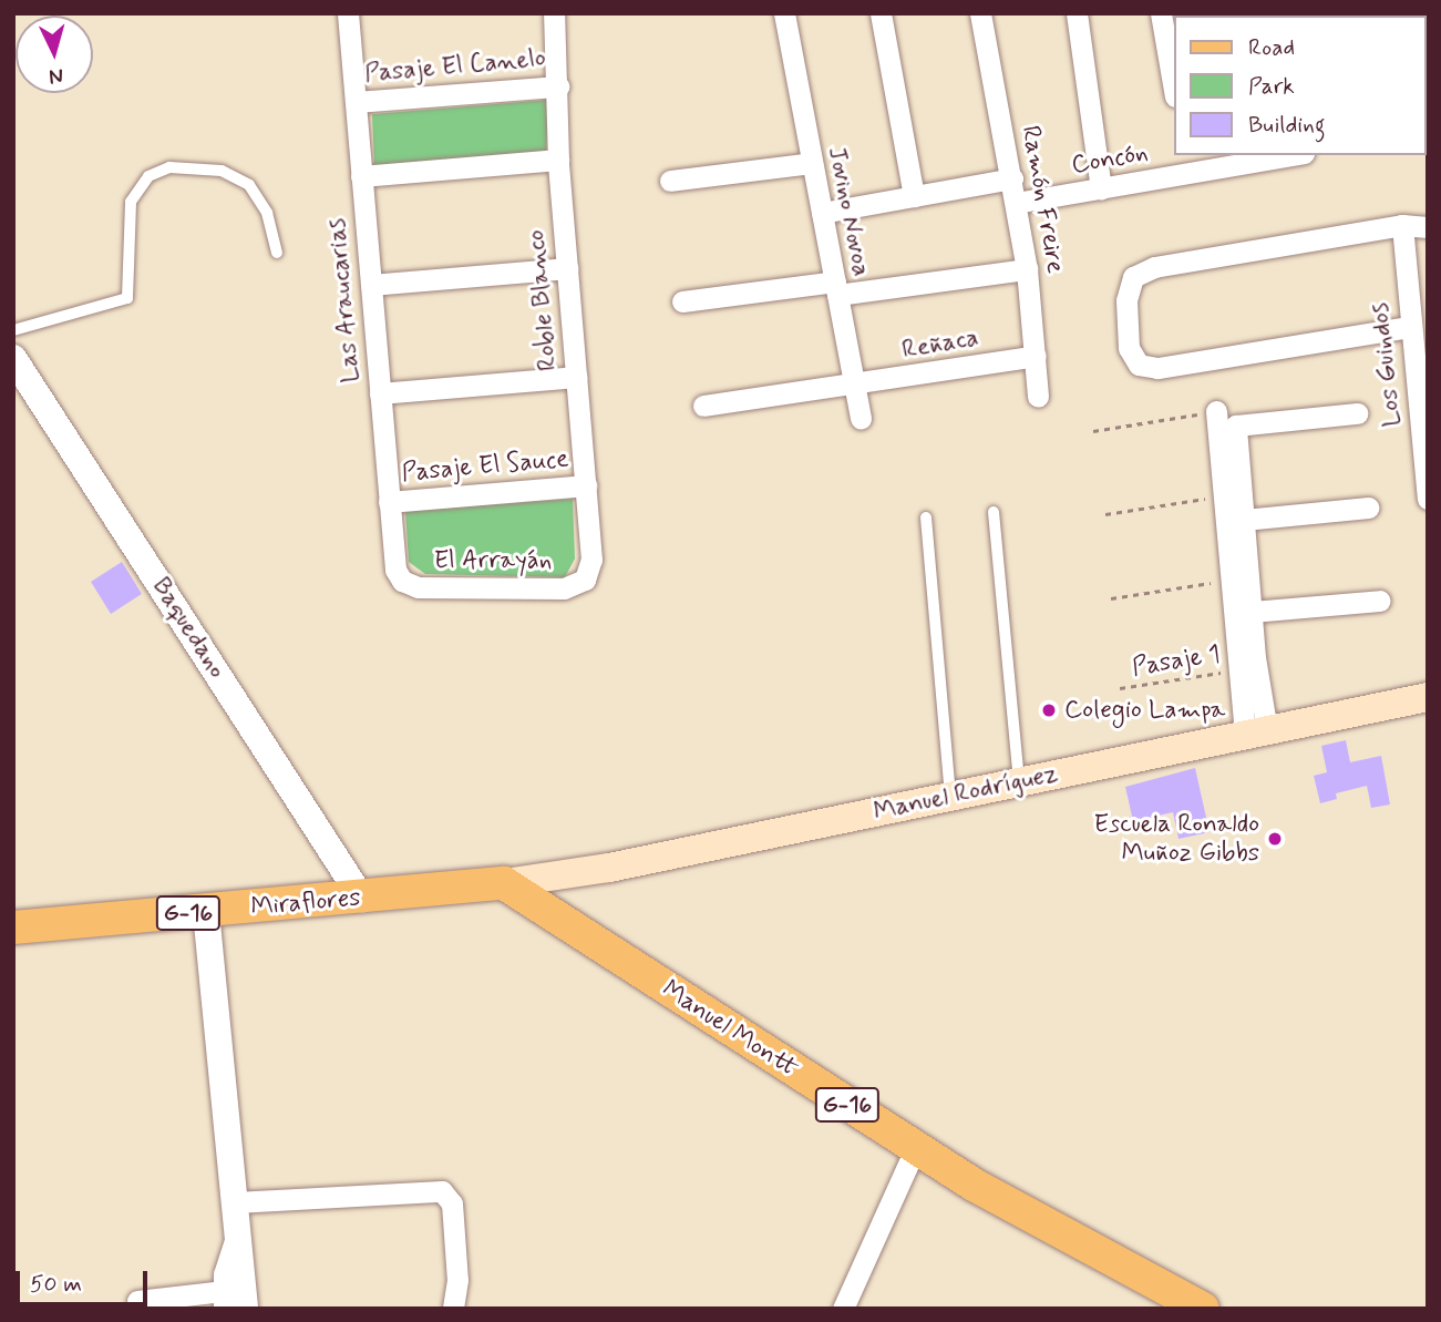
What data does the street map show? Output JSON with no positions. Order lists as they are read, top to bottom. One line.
{"streets":{"main road":["Manuel Rodríguez","Miraflores","G-16","Manuel Montt"],"street":["Pasaje El Canelo","Concón","Ramón Freire","Jovino Novoa","Las Araucarias","Roble Blanco","Reñaca","Los Guindos","Pasaje El Sauce","El Arrayán","Baquedano"],"path":["Pasaje 1"]},"crossings":[["Pasaje El Canelo","Las Araucarias"],["Pasaje El Canelo","Roble Blanco"],["Concón","Ramón Freire"],["Ramón Freire","Reñaca"],["Jovino Novoa","Reñaca"],["Las Araucarias","Pasaje El Sauce"],["Las Araucarias","El Arrayán"],["Roble Blanco","Pasaje El Sauce"],["Roble Blanco","El Arrayán"],["Baquedano","Miraflores"],["Manuel Rodríguez","Miraflores"],["Manuel Rodríguez","Manuel Montt"],["Miraflores","Manuel Montt"]],"places":["Colegio Lampa","Escuela Ronaldo Muñoz Gibbs"],"legend":["Road","Park","Building"],"scale_bar":"50 m","north":"bottom"}
